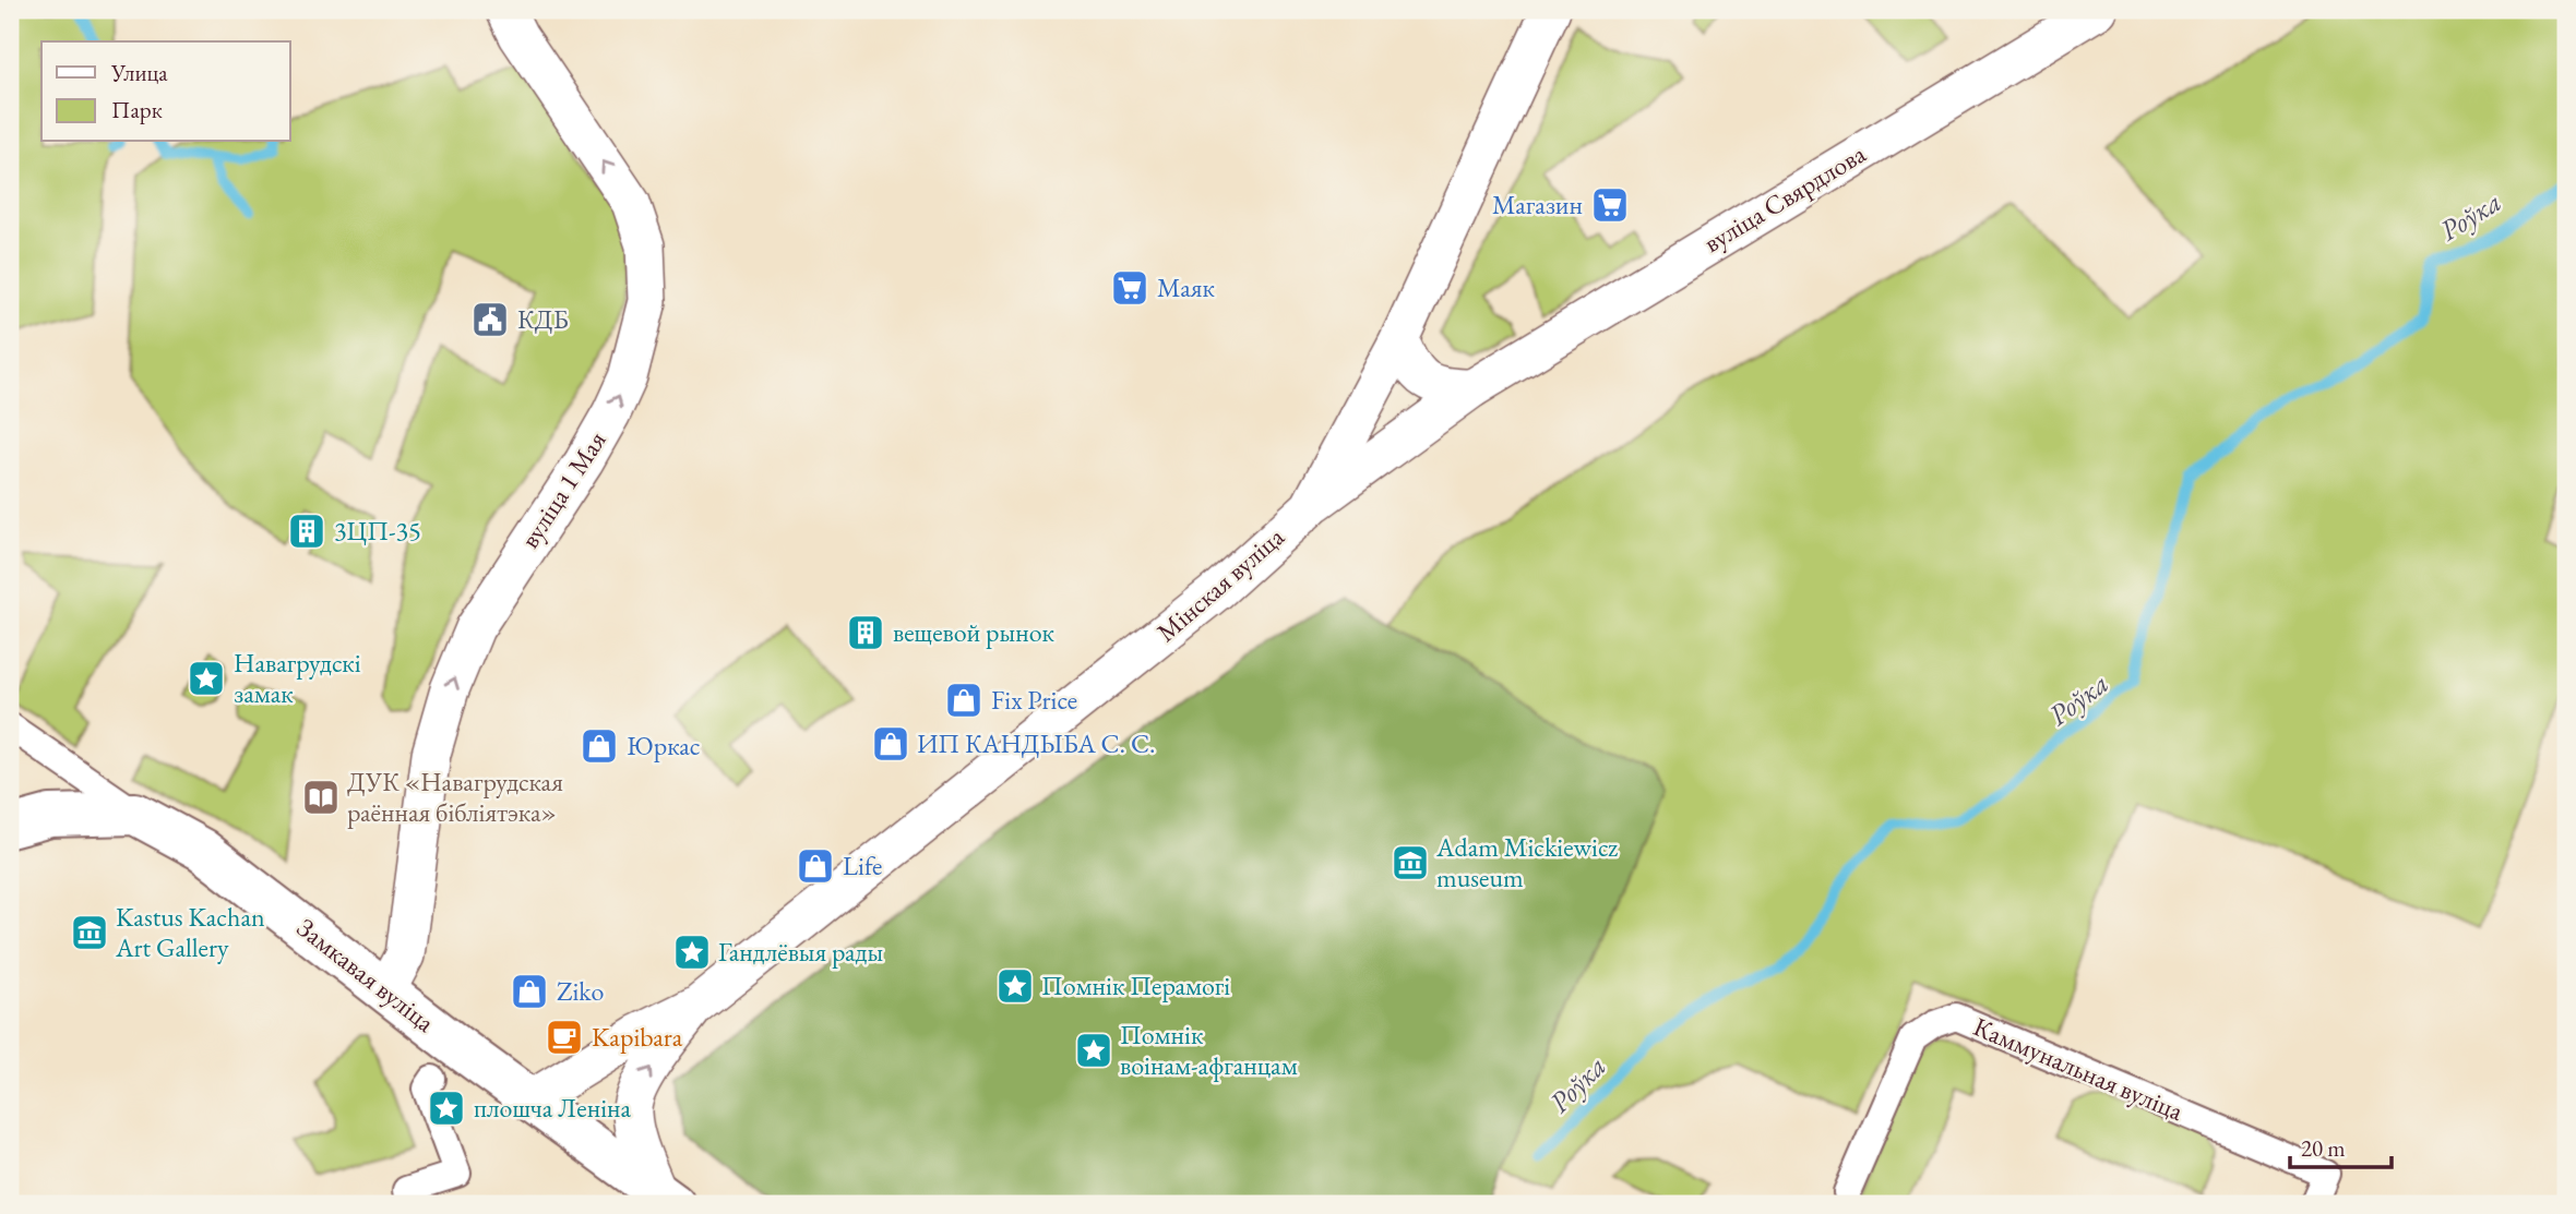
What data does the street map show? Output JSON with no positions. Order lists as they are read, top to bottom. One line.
{"streets":{"main road":["Замкавая вуліца"],"street":["вуліца Свярдлова","вуліца 1 Мая","Мінская вуліца","Каммунальная вуліца"]},"crossings":[["вуліца Свярдлова","Мінская вуліца"],["вуліца 1 Мая","Замкавая вуліца"],["Мінская вуліца","Замкавая вуліца"]],"one_way":["вуліца 1 Мая"],"water":["Роўка"],"places":{"supermarket":["Магазин","Маяк"],"public building":["КДБ"],"building":["3ЦП-35","вещевой рынок"],"place":["Навагрудскі замак","Гандлёвыя рады","Помнік Перамогі","Помнік воінам-афганцам","плошча Леніна"],"shop":["Fix Price","ИП КАНДЫБА С. С.","Юркас","Life","Ziko"],"library":["ДУК «Навагрудская раённая бібліятэка»"],"museum":["Adam Mickiewicz museum","Kastus Kachan Art Gallery"],"cafe":["Kapibara"]},"legend":["Улица","Парк"],"scale_bar":"20 m"}
